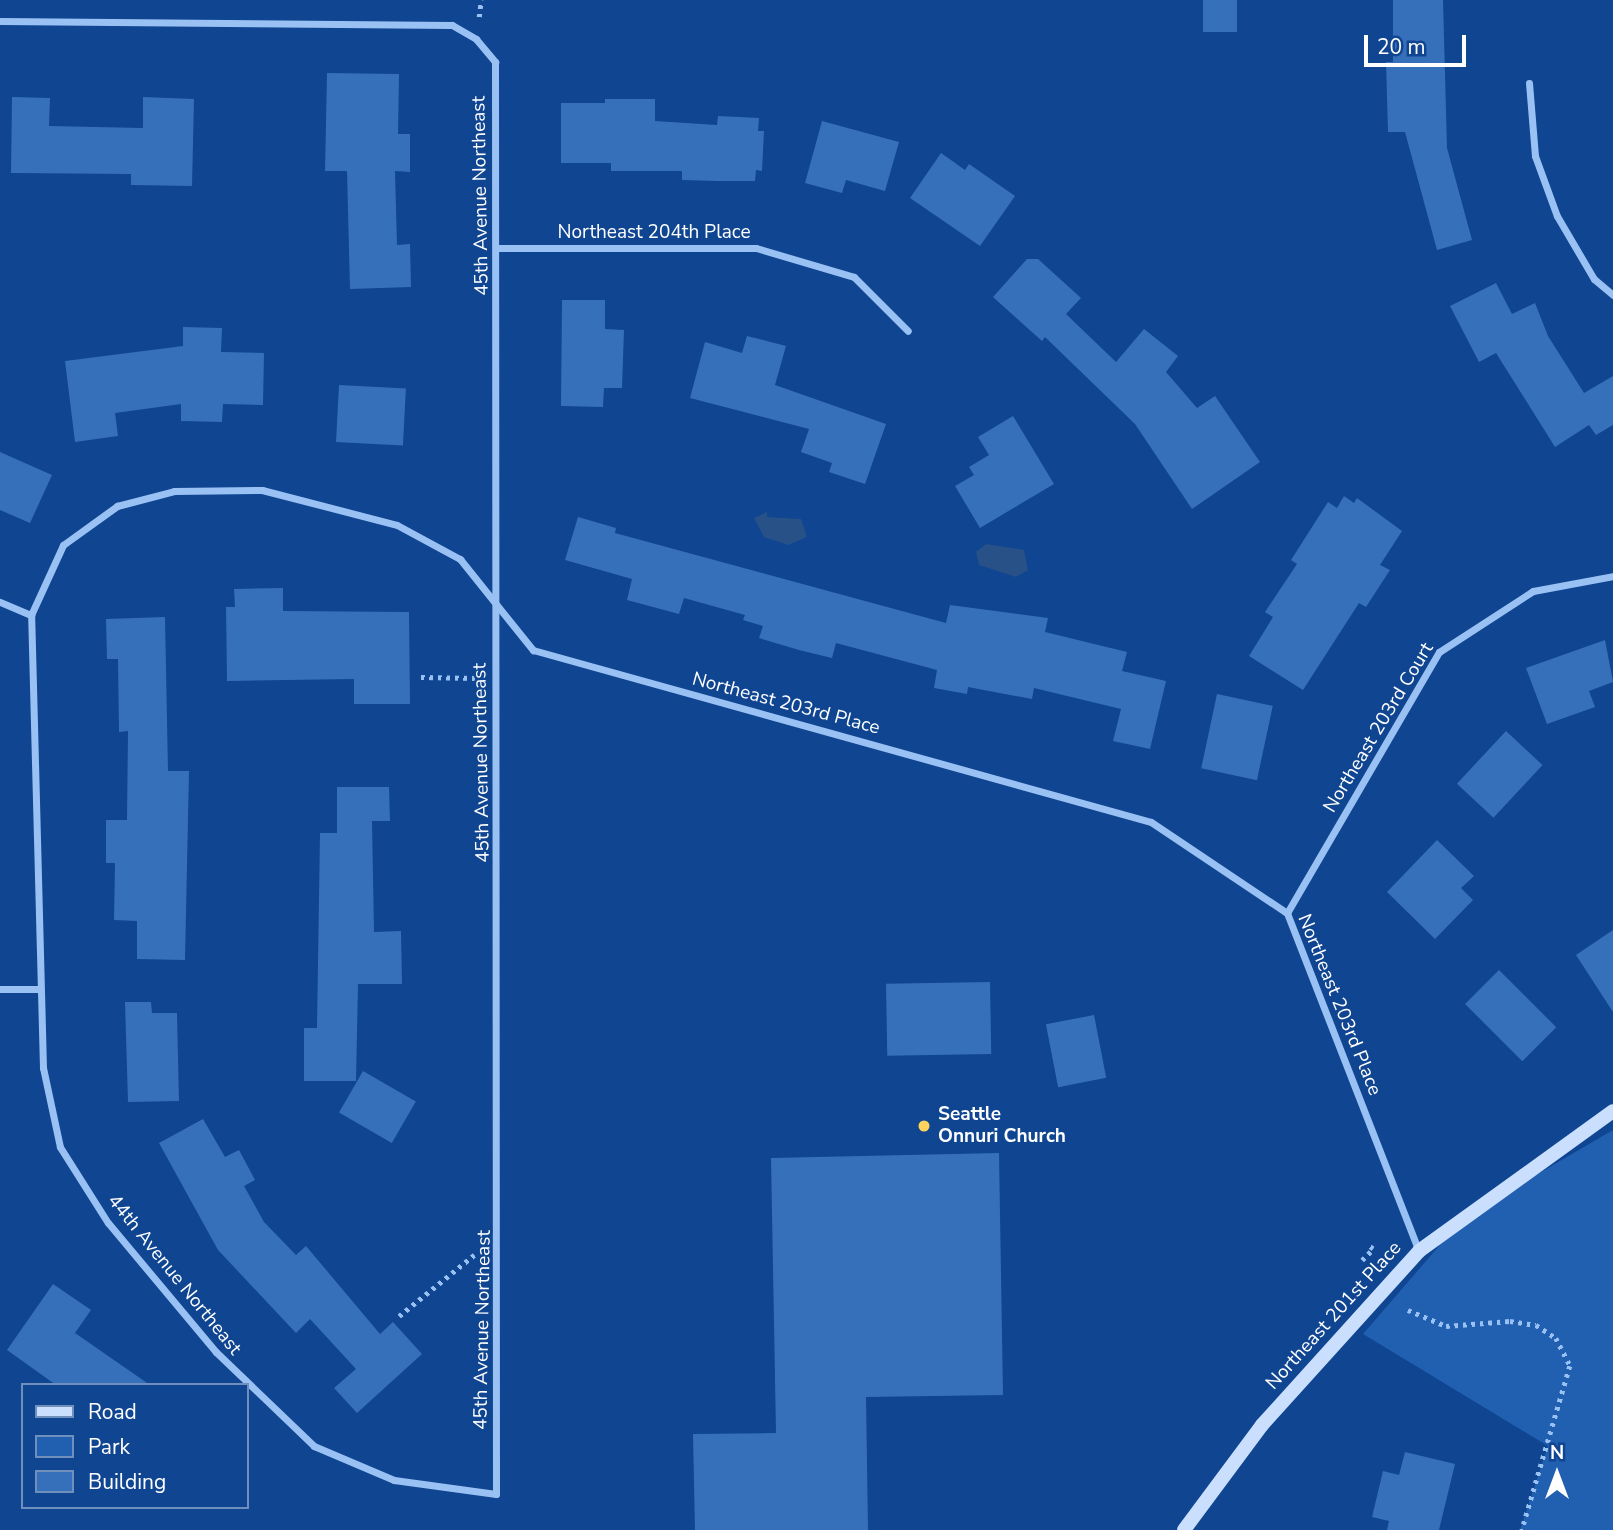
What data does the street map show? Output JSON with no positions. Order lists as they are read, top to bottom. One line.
{"streets":{"street":["45th Avenue Northeast","Northeast 204th Place","Northeast 203rd Place","Northeast 203rd Court","44th Avenue Northeast","Northeast 201st Place"]},"crossings":[["45th Avenue Northeast","Northeast 204th Place"],["45th Avenue Northeast","Northeast 203rd Place"],["45th Avenue Northeast","44th Avenue Northeast"],["Northeast 203rd Place","Northeast 203rd Court"],["Northeast 203rd Place","44th Avenue Northeast"],["Northeast 203rd Place","Northeast 201st Place"]],"places":["Seattle Onnuri Church"],"legend":["Road","Park","Building"],"scale_bar":"20 m","north":"top"}
